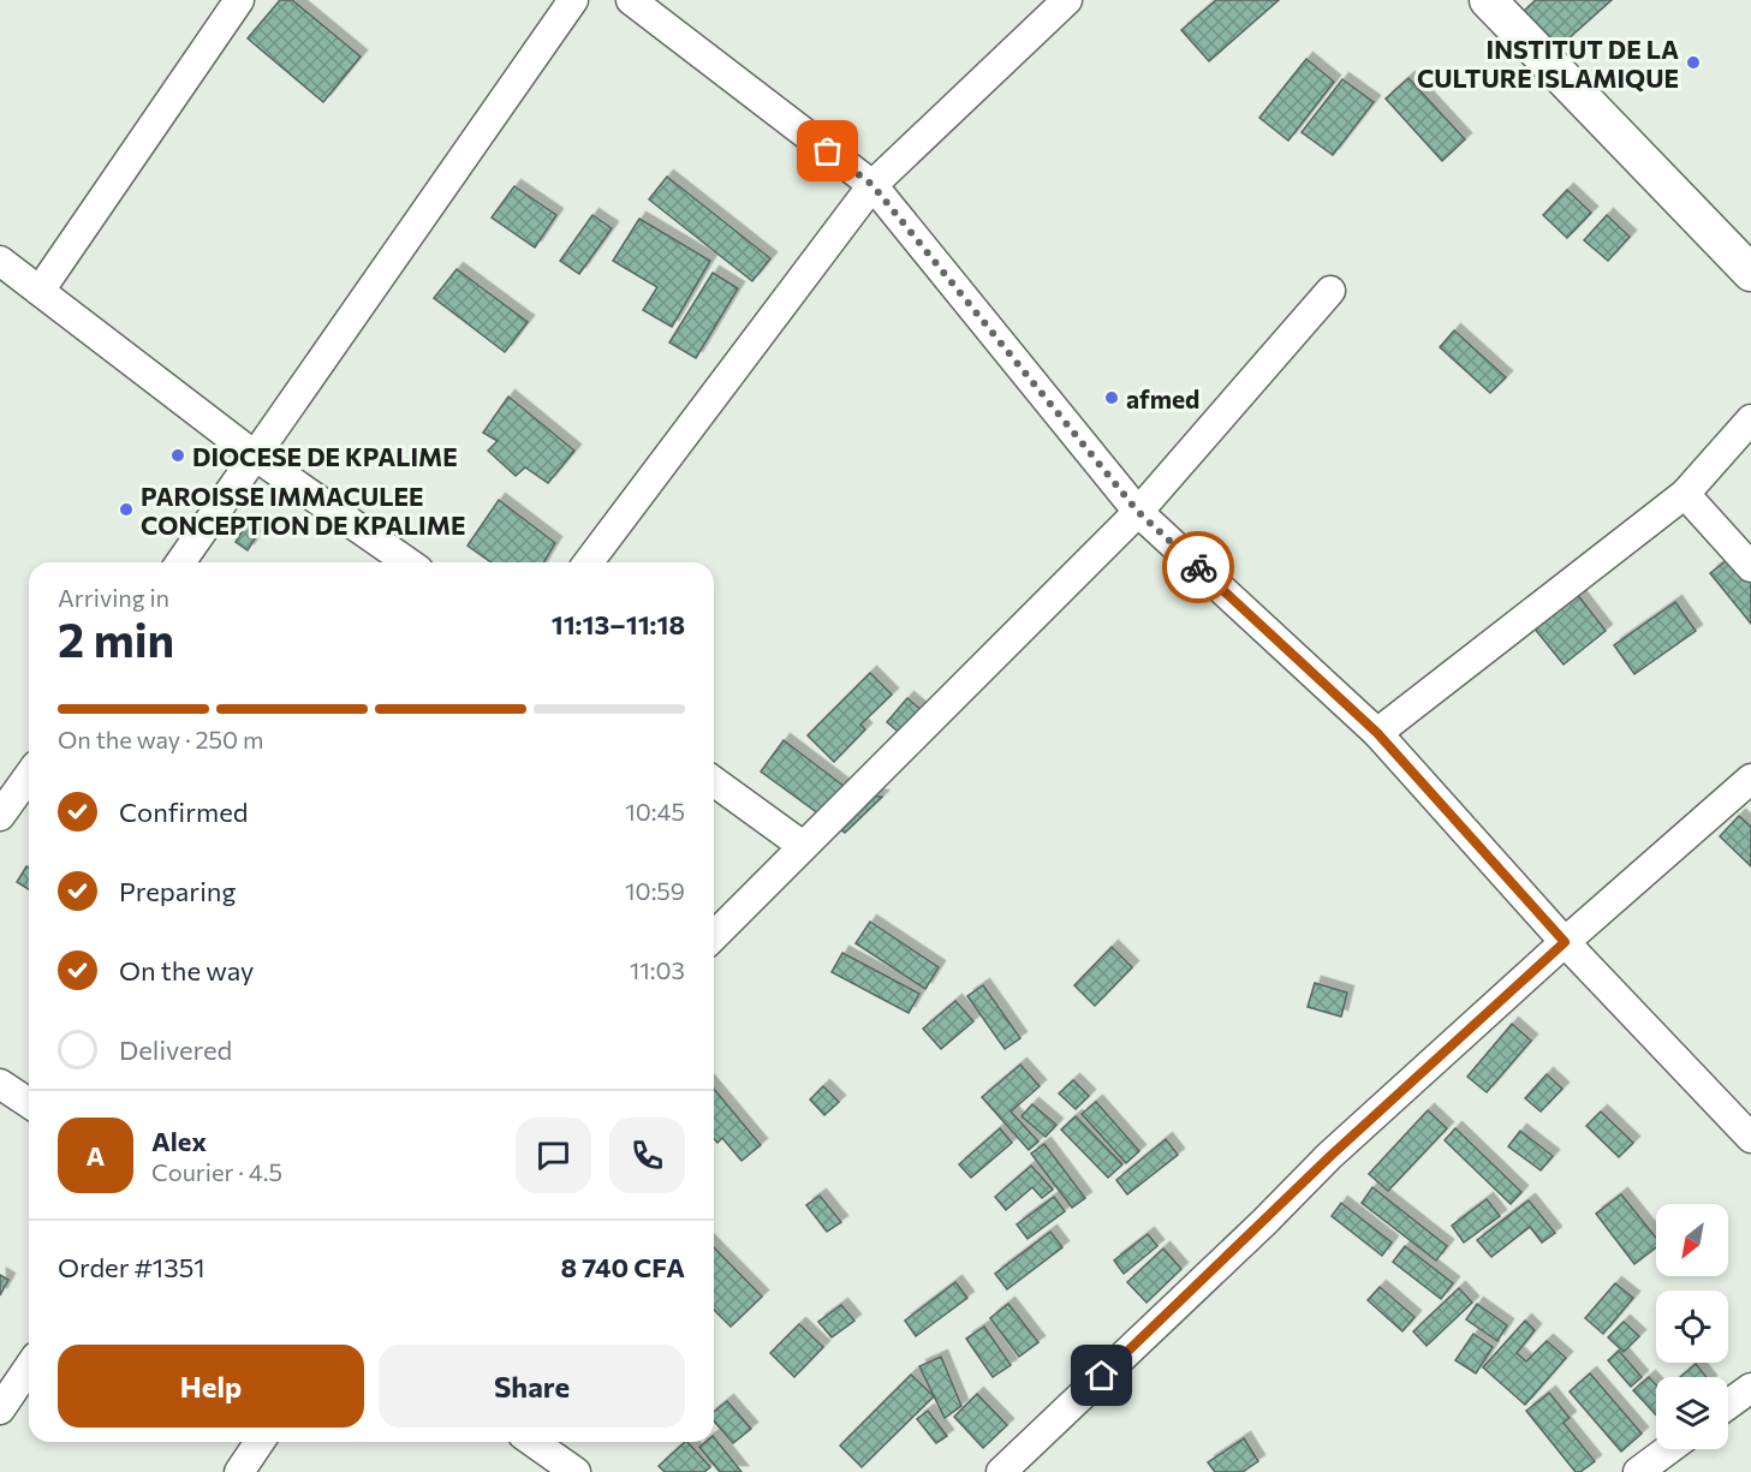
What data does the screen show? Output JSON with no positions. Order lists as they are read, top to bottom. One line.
{"places":["INSTITUT DE LA CULTURE ISLAMIQUE","afmed","DIOCESE DE KPALIME","PAROISSE IMMACULEE CONCEPTION DE KPALIME"],"north":"bottom left","page":{"heading":["2 min","Arriving in","11:13–11:18"],"panel":["Alex","Courier · 4.5","Order #1351","8 740 CFA"],"bar":"On the way · 250 m","list":[["Confirmed","10:45"],["Preparing","10:59"],["On the way","11:03"],"Delivered"],"round":"A","buttons":["Help","Share"]}}
